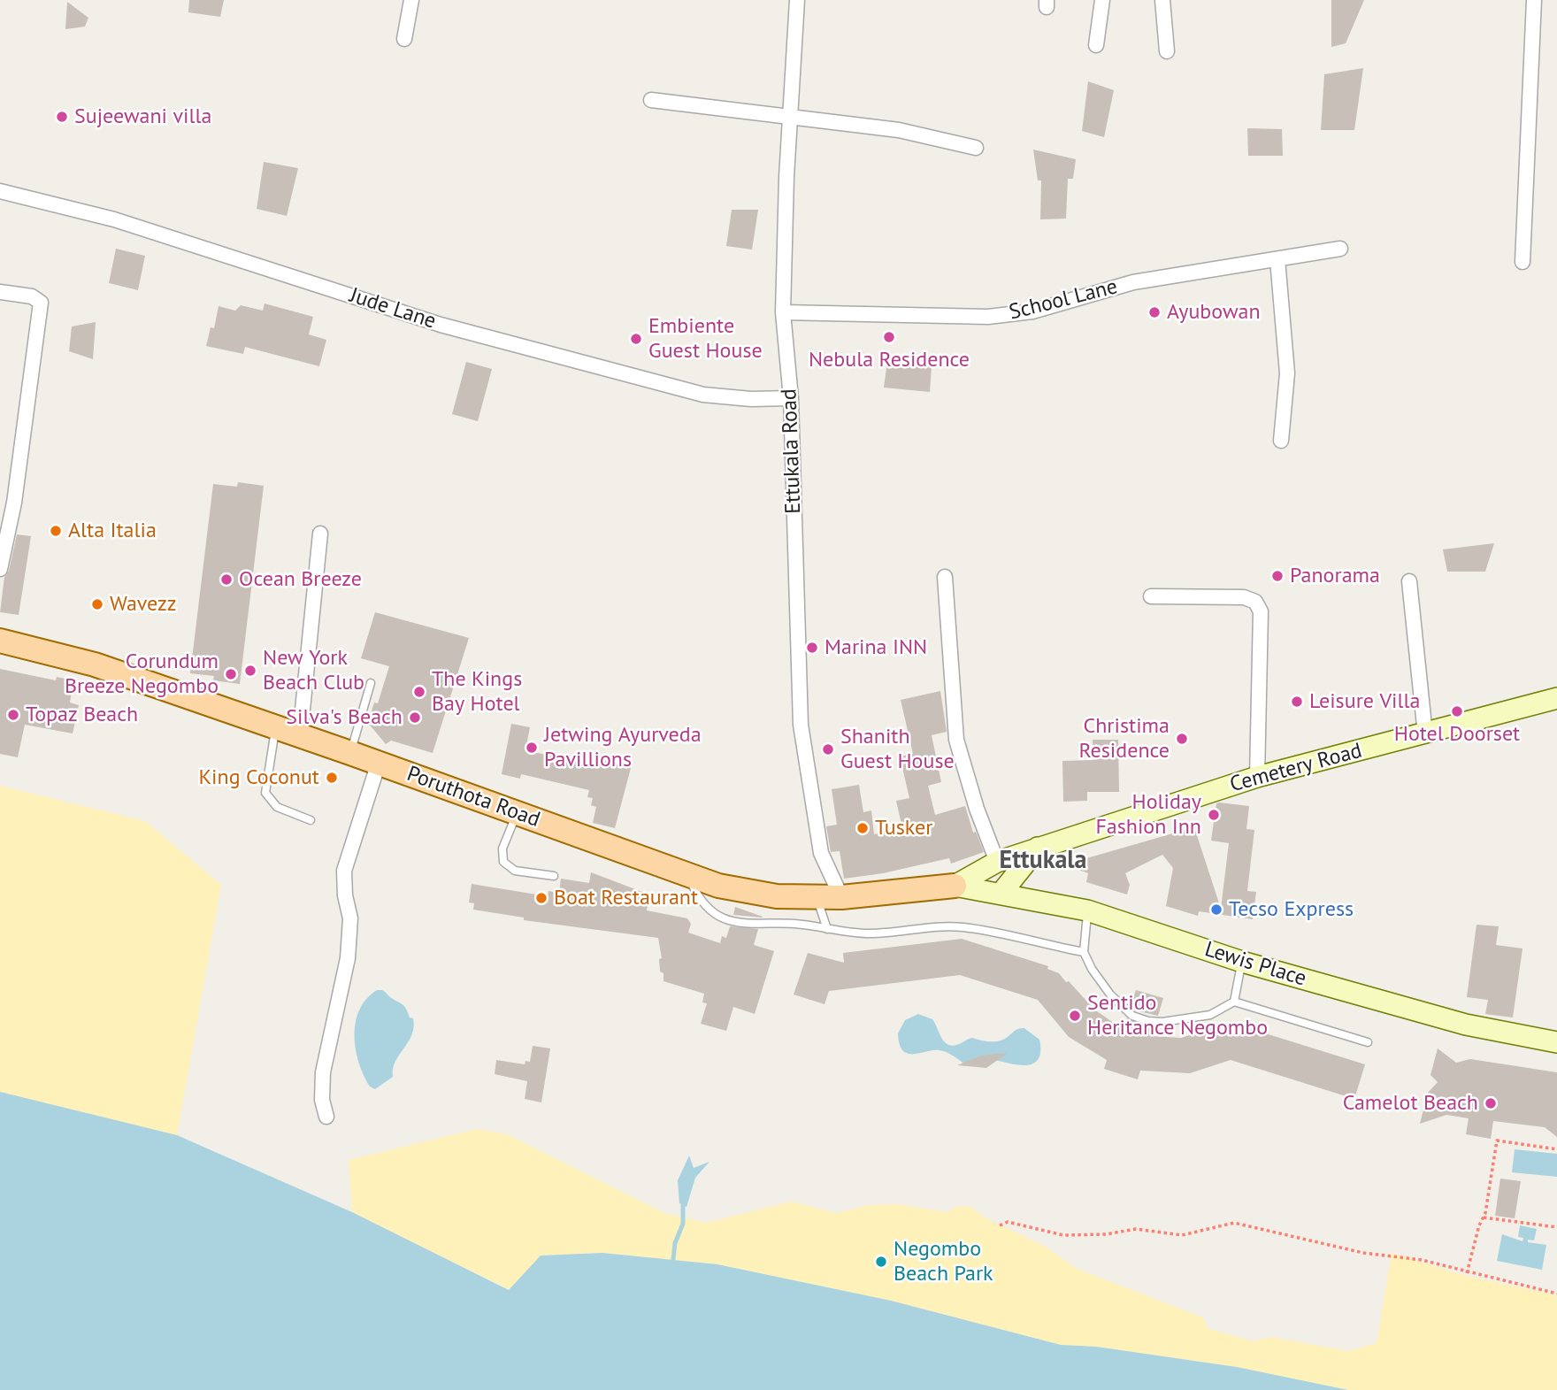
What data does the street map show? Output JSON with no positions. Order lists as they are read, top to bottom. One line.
{"streets":{"main road":["Poruthota Road"],"street":["School Lane","Jude Lane","Ettukala Road","Cemetery Road","Lewis Place"]},"crossings":[["School Lane","Ettukala Road"],["Jude Lane","Ettukala Road"],["Ettukala Road","Poruthota Road"],["Cemetery Road","Poruthota Road"],["Cemetery Road","Lewis Place"],["Poruthota Road","Lewis Place"]],"districts":["Ettukala"],"places":["Sujeewani villa","Ayubowan","Nebula Residence","Embiente Guest House","Alta Italia","Panorama","Ocean Breeze","Wavezz","Marina INN","New York Beach Club","Corundum Breeze Negombo","The Kings Bay Hotel","Leisure Villa","Hotel Doorset","Topaz Beach","Silva's Beach","Christima Residence","Jetwing Ayurveda Pavillions","Shanith Guest House","King Coconut","Holiday Fashion Inn","Tusker","Boat Restaurant","Tecso Express","Sentido Heritance Negombo","Camelot Beach","Negombo Beach Park"]}
